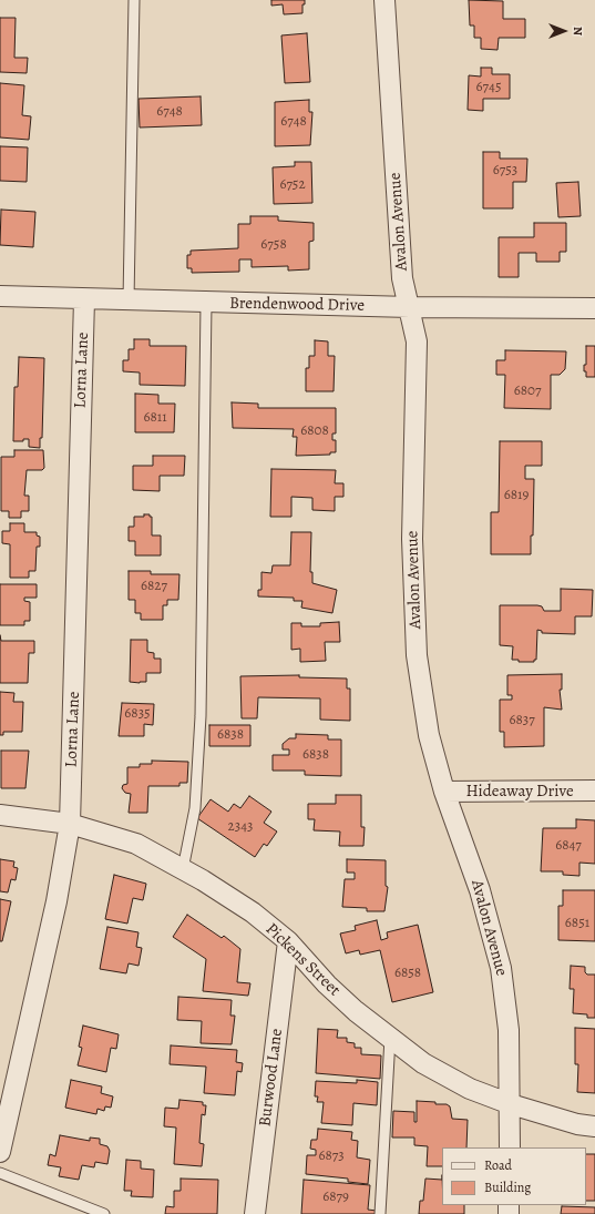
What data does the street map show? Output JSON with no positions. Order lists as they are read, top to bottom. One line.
{"streets":{"street":["Avalon Avenue","Brendenwood Drive","Lorna Lane","Hideaway Drive","Pickens Street","Burwood Lane"]},"crossings":[["Avalon Avenue","Brendenwood Drive"],["Avalon Avenue","Hideaway Drive"],["Avalon Avenue","Pickens Street"],["Brendenwood Drive","Lorna Lane"],["Lorna Lane","Pickens Street"],["Pickens Street","Burwood Lane"]],"house_numbers":["6745","6748","6748","6753","6752","6758","6807","6811","6808","6819","6827","6835","6837","6838","6838","2343","6847","6851","6858","6873","6879"],"legend":["Road","Building"],"north":"right"}
